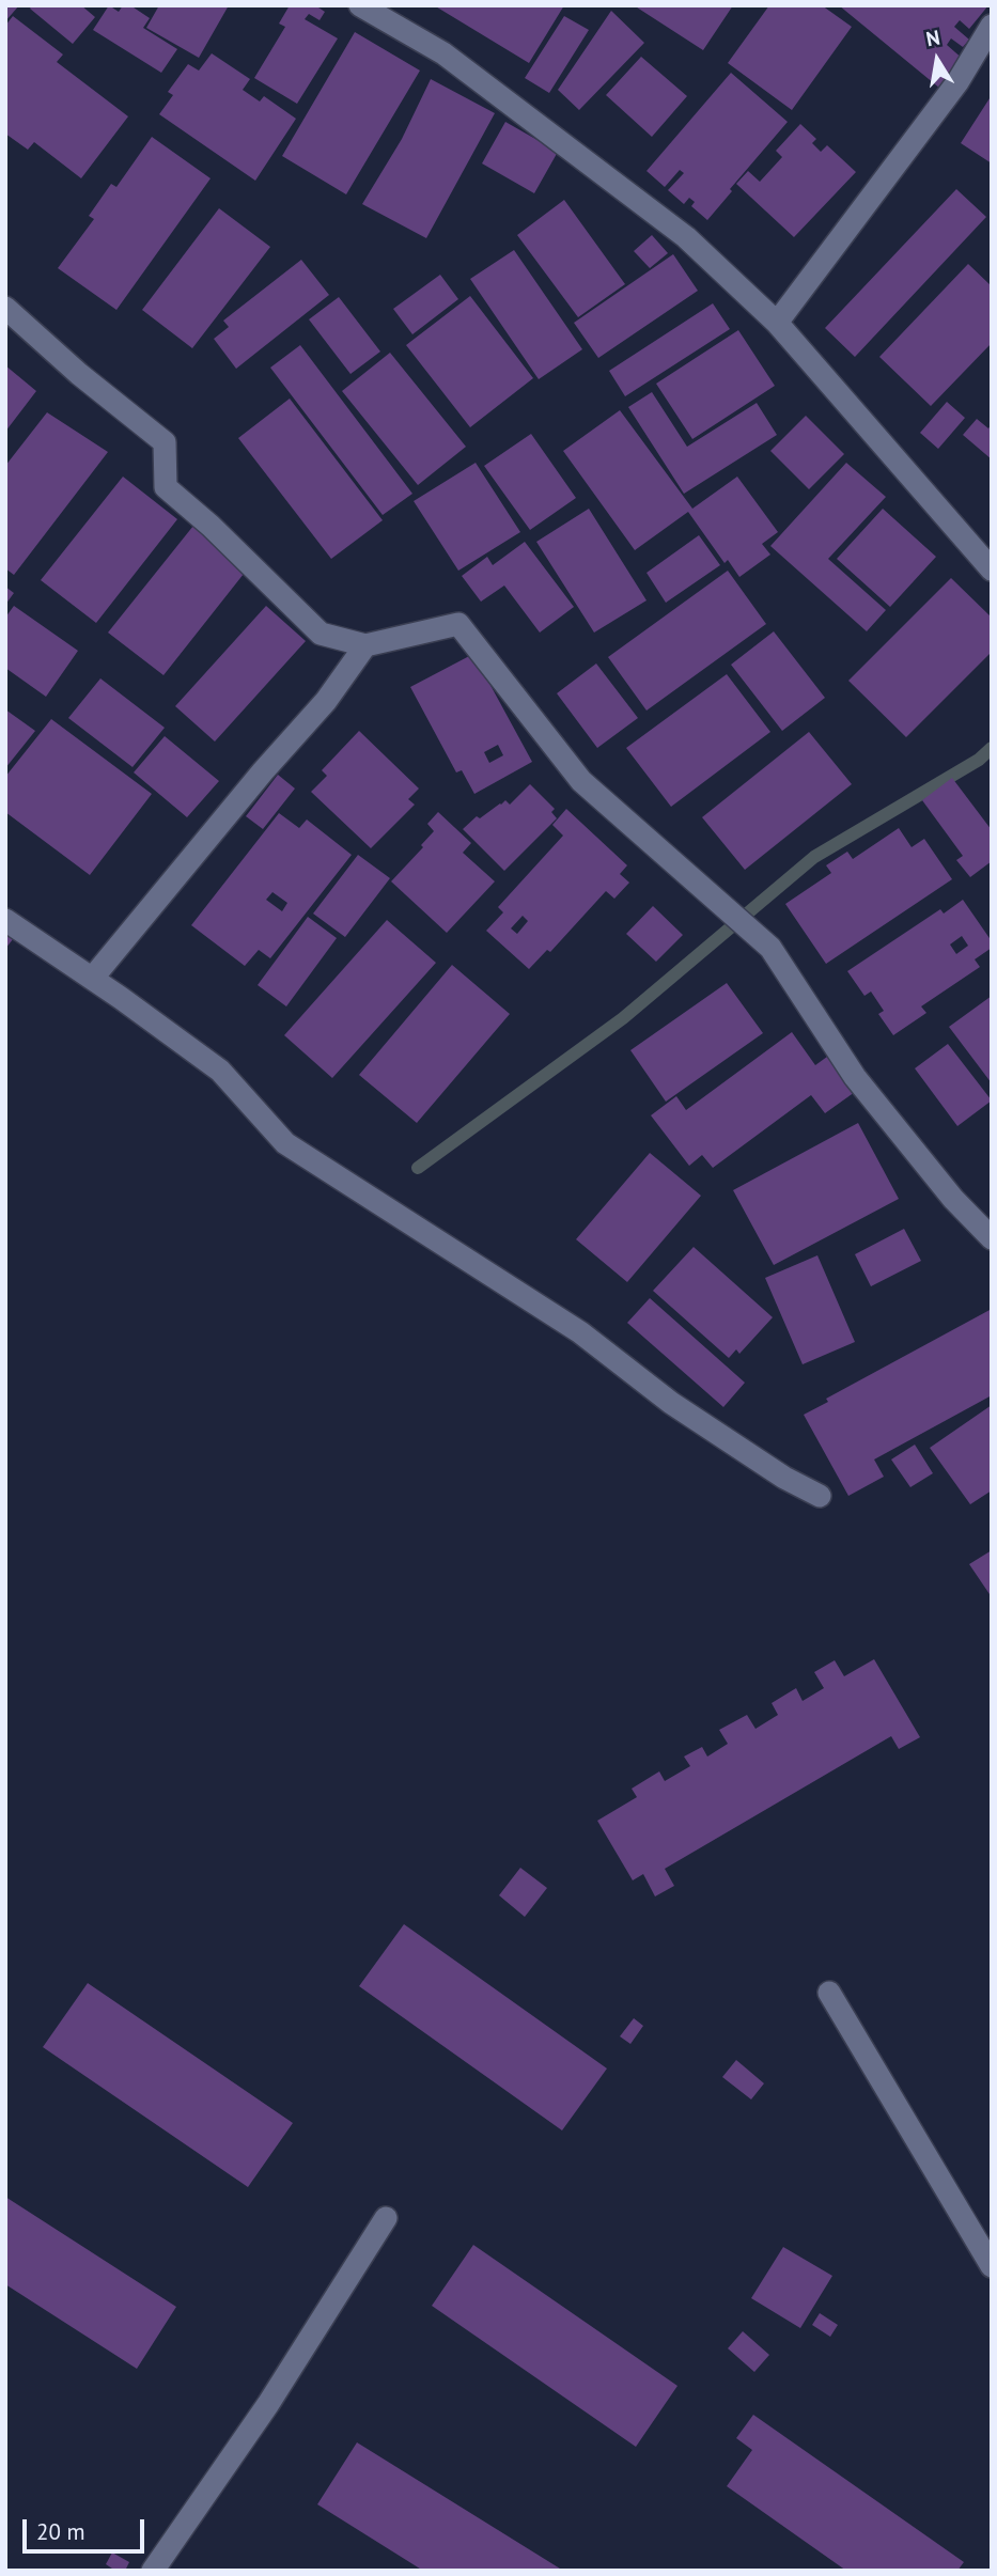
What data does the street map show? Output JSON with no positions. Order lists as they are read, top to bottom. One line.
{"scale_bar":"20 m","north":"top"}
